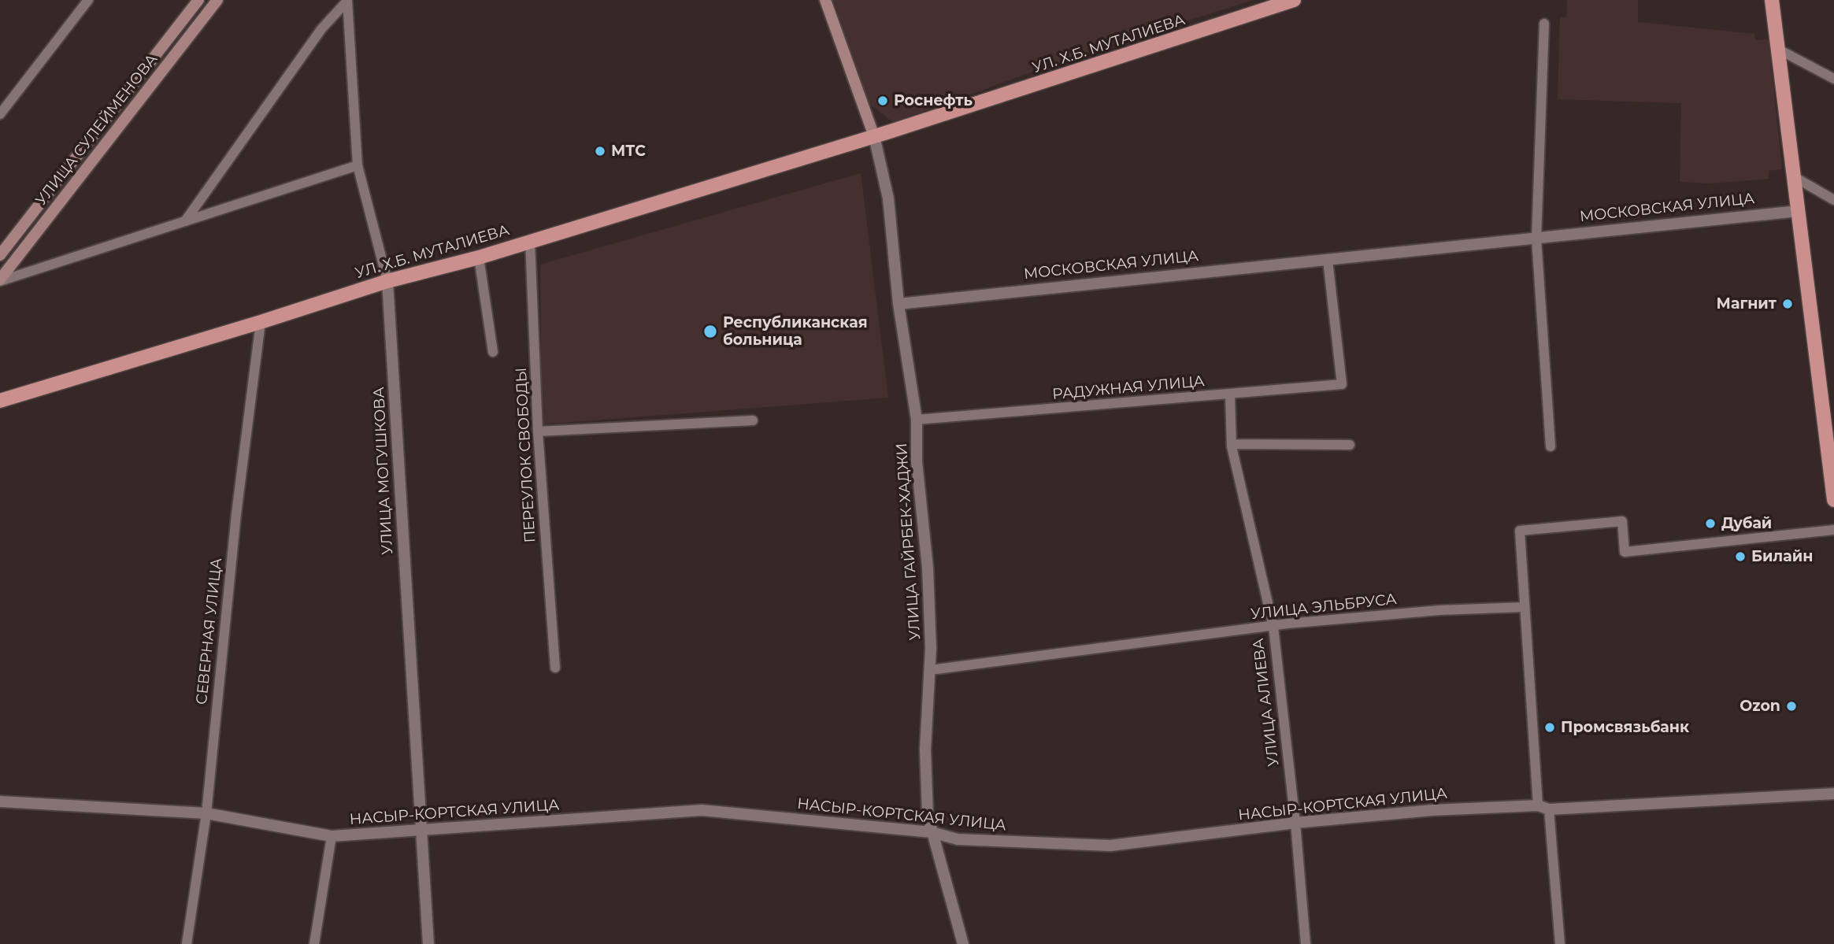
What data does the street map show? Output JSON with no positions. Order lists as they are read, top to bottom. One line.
{"streets":{"main road":["УЛ. Х.Б. МУТАЛИЕВА","УЛИЦА СУЛЕЙМЕНОВА"],"street":["МОСКОВСКАЯ УЛИЦА","РАДУЖНАЯ УЛИЦА","ПЕРЕУЛОК СВОБОДЫ","УЛИЦА МОГУШКОВА","УЛИЦА ГАЙРБЕК-ХАДЖИ","УЛИЦА ЭЛЬБРУСА","СЕВЕРНАЯ УЛИЦА","УЛИЦА АЛИЕВА","НАСЫР-КОРТСКАЯ УЛИЦА"]},"crossings":[["УЛ. Х.Б. МУТАЛИЕВА","ПЕРЕУЛОК СВОБОДЫ"],["УЛ. Х.Б. МУТАЛИЕВА","УЛИЦА МОГУШКОВА"],["УЛ. Х.Б. МУТАЛИЕВА","УЛИЦА ГАЙРБЕК-ХАДЖИ"],["УЛ. Х.Б. МУТАЛИЕВА","СЕВЕРНАЯ УЛИЦА"],["МОСКОВСКАЯ УЛИЦА","РАДУЖНАЯ УЛИЦА"],["МОСКОВСКАЯ УЛИЦА","УЛИЦА ГАЙРБЕК-ХАДЖИ"],["РАДУЖНАЯ УЛИЦА","УЛИЦА ГАЙРБЕК-ХАДЖИ"],["РАДУЖНАЯ УЛИЦА","УЛИЦА АЛИЕВА"],["УЛИЦА МОГУШКОВА","НАСЫР-КОРТСКАЯ УЛИЦА"],["УЛИЦА ГАЙРБЕК-ХАДЖИ","УЛИЦА ЭЛЬБРУСА"],["УЛИЦА ГАЙРБЕК-ХАДЖИ","НАСЫР-КОРТСКАЯ УЛИЦА"],["УЛИЦА ЭЛЬБРУСА","УЛИЦА АЛИЕВА"],["СЕВЕРНАЯ УЛИЦА","НАСЫР-КОРТСКАЯ УЛИЦА"],["УЛИЦА АЛИЕВА","НАСЫР-КОРТСКАЯ УЛИЦА"]],"places":["Роснефть","МТС","Магнит","Республиканская больница","Дубай","Билайн","Ozon","Промсвязьбанк"]}
